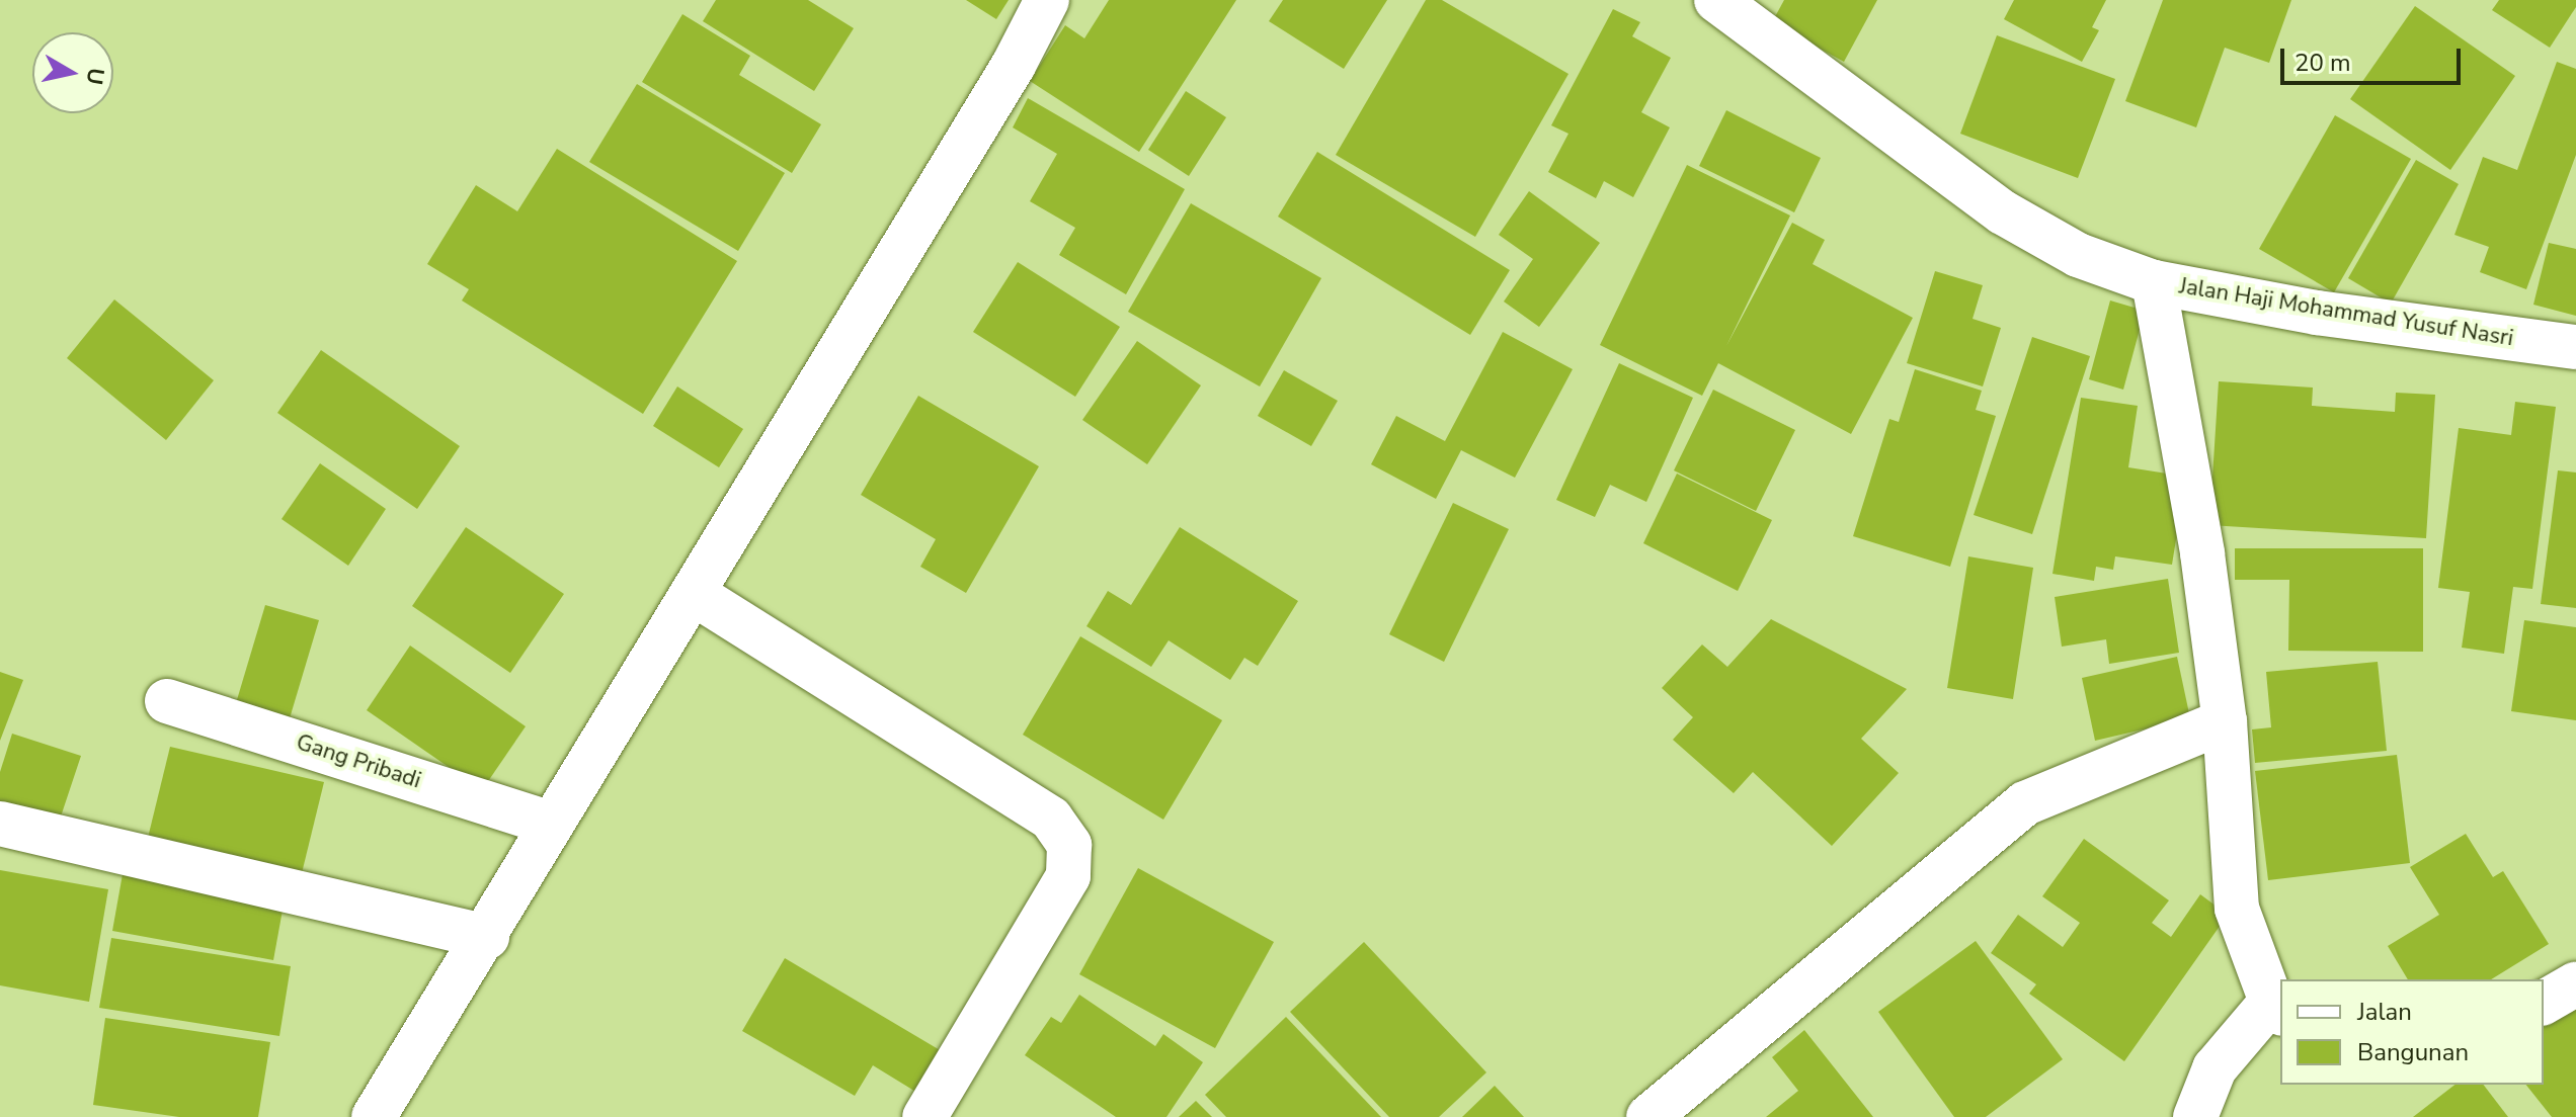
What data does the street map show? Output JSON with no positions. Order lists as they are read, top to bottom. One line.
{"streets":{"street":["Jalan Haji Mohammad Yusuf Nasri","Gang Pribadi"]},"legend":["Jalan","Bangunan"],"scale_bar":"20 m","north":"right"}
